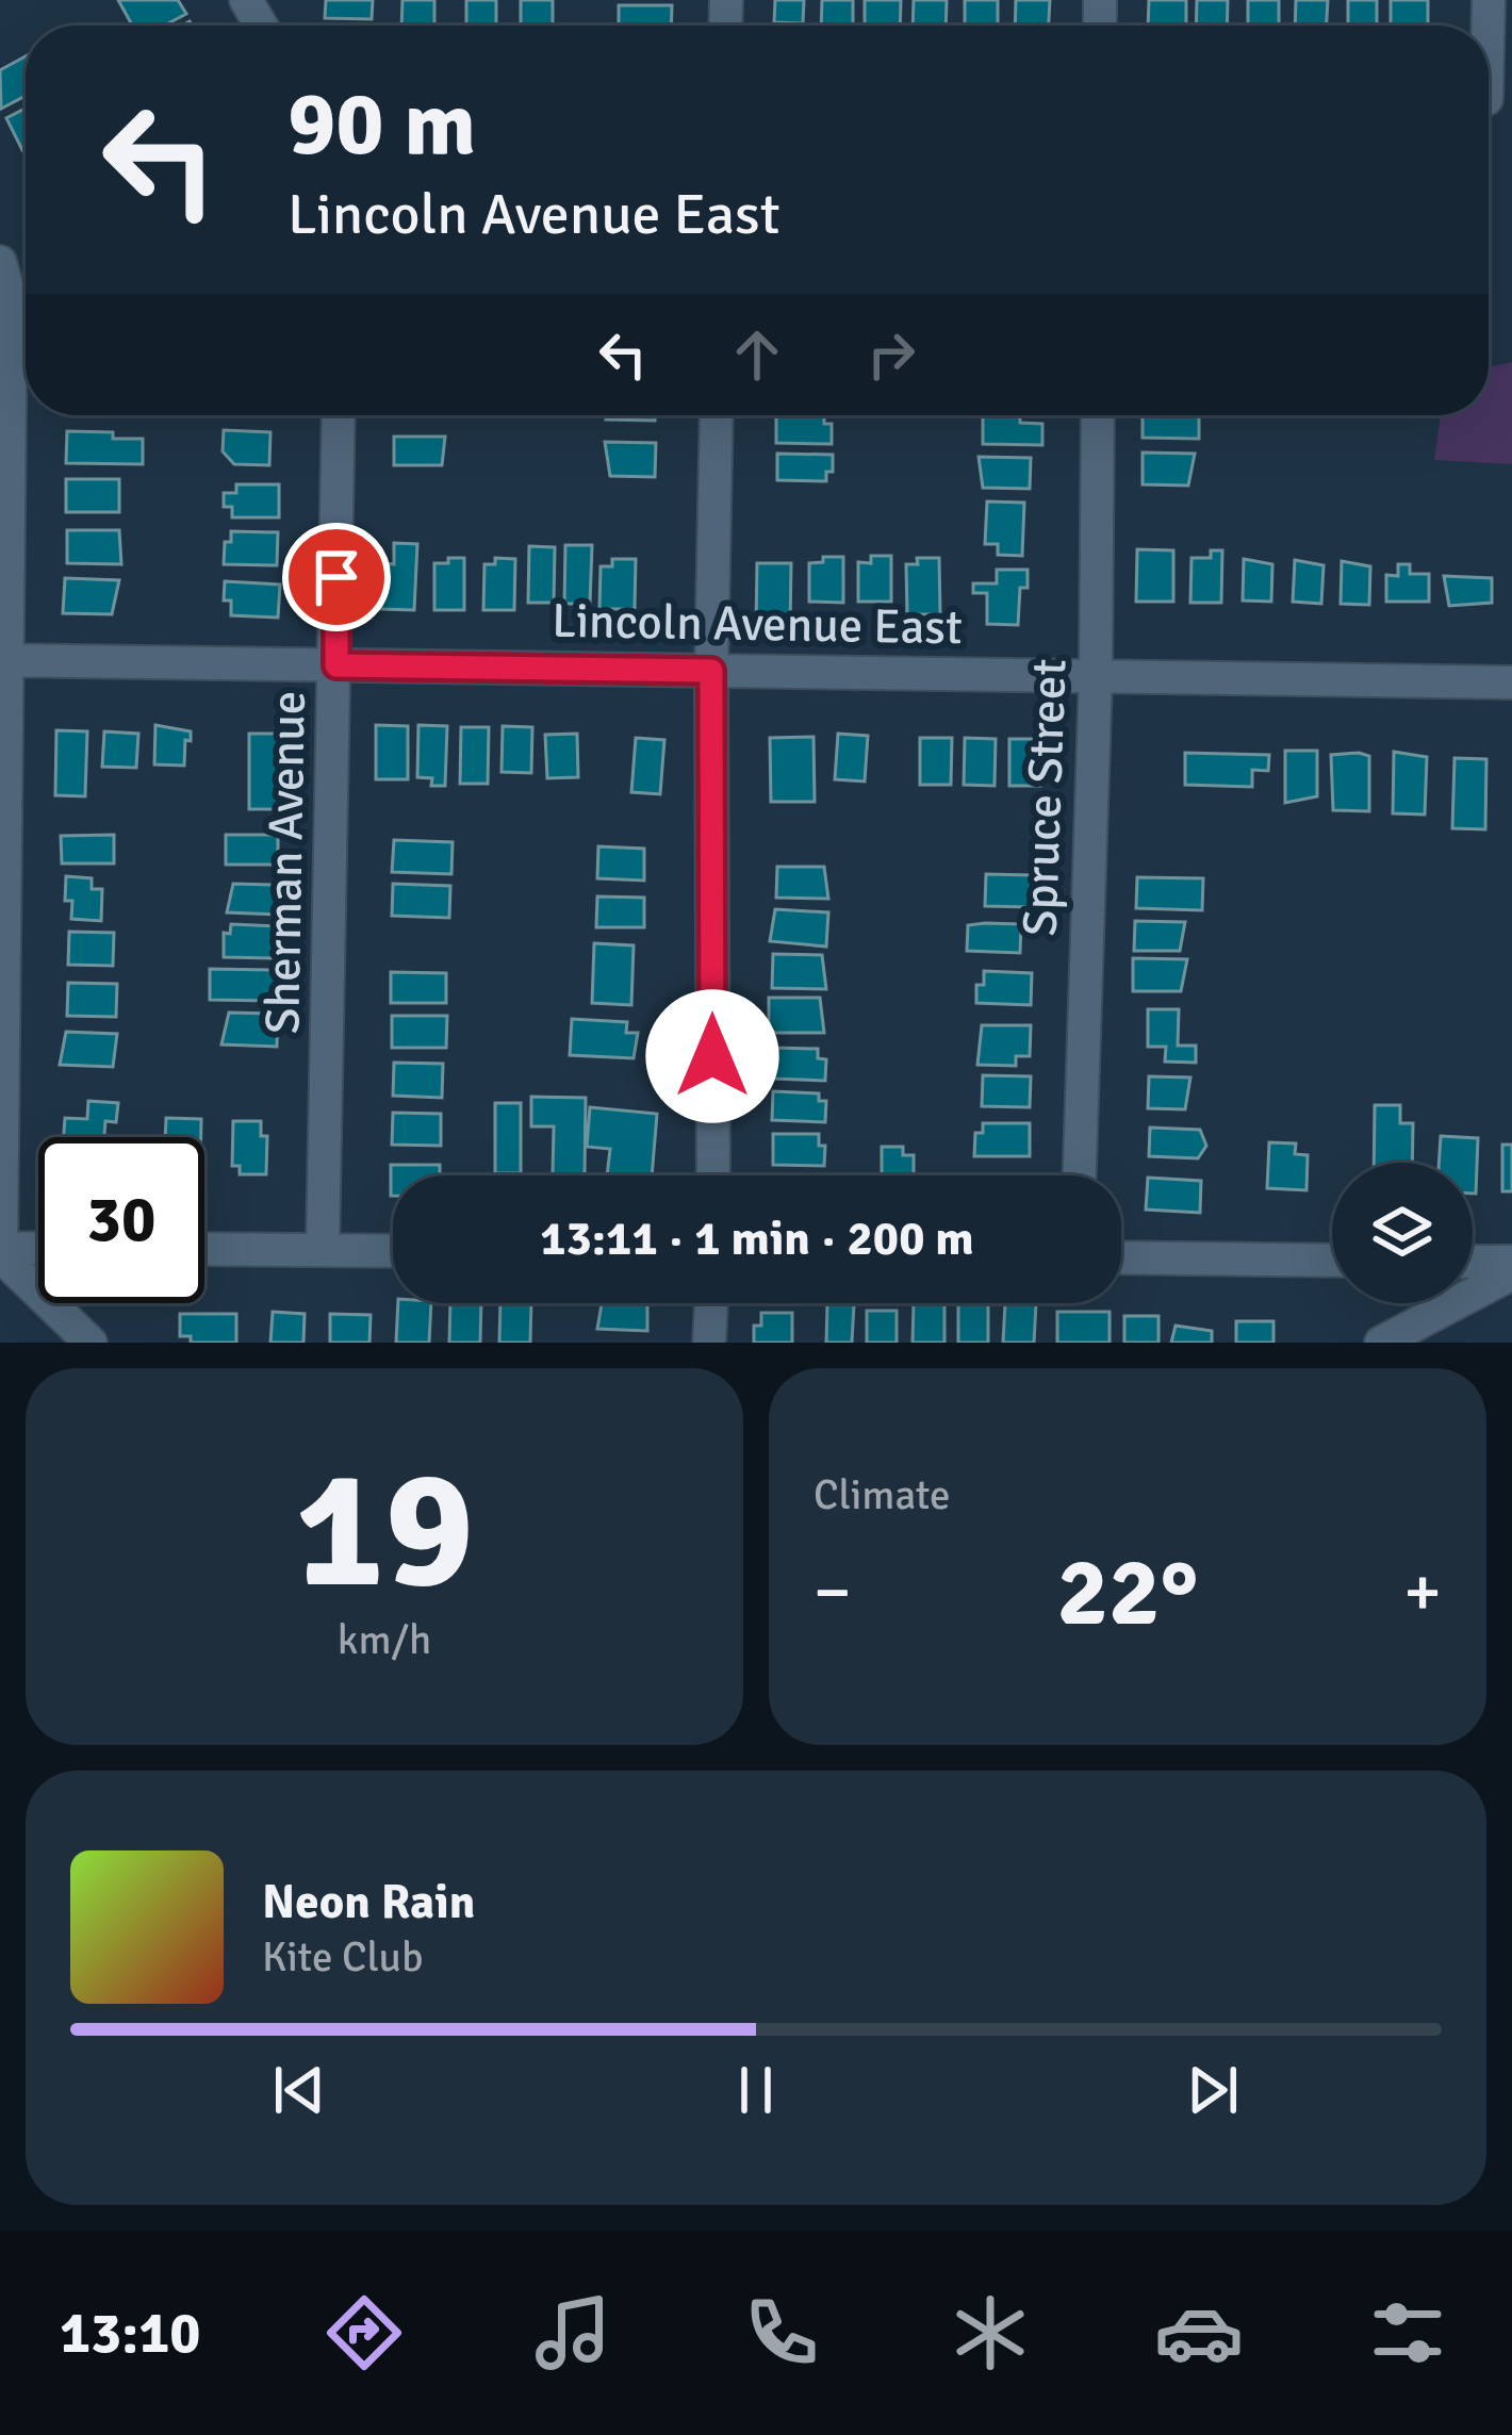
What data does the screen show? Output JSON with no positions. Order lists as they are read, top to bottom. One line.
{"streets":{"street":["Lincoln Avenue East","Spruce Street","Sherman Avenue"]},"crossings":[["Lincoln Avenue East","Spruce Street"],["Lincoln Avenue East","Sherman Avenue"]],"page":{"turn":["90 m","Lincoln Avenue East"],"limit":"30","trip":"13:11 · 1 min · 200 m","tile":[["19","km/h"],"Climate"],"heat":["−","22°","+"],"song":["Neon Rain","Kite Club"],"tabs":"13:10"}}
